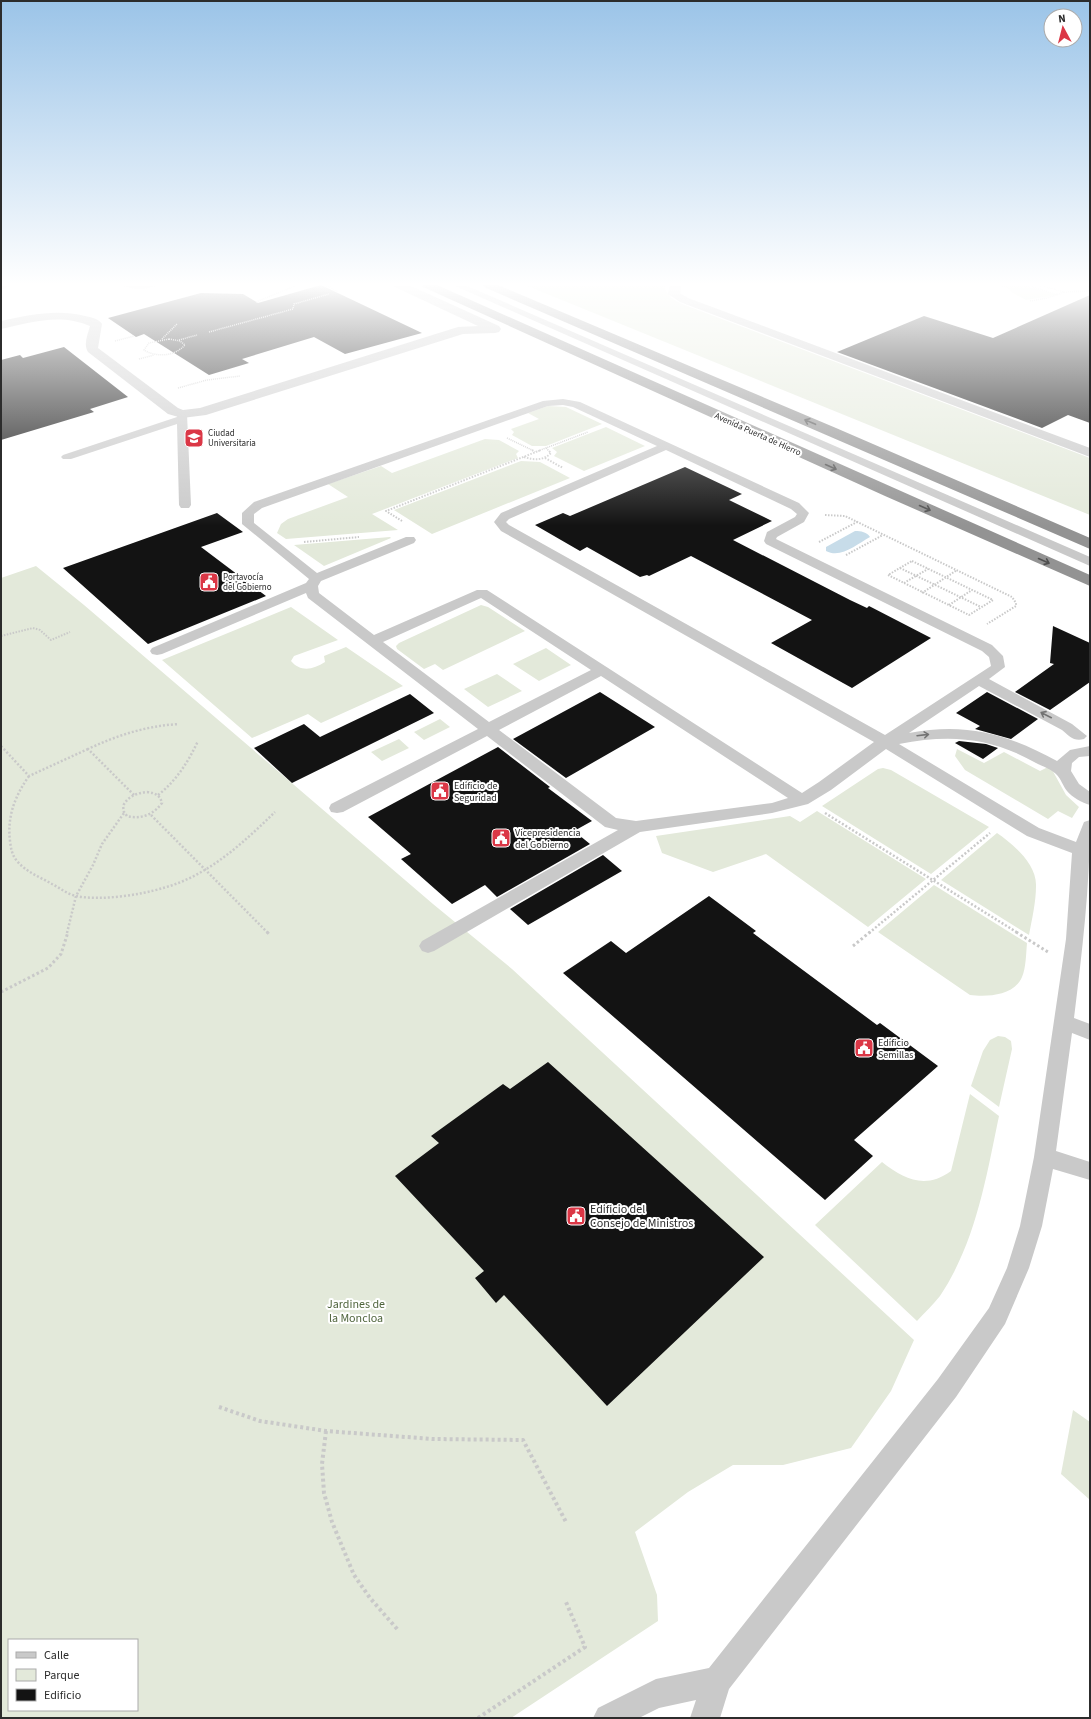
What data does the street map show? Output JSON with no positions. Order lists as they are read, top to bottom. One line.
{"streets":{"highway":["Avenida Puerta de Hierro"]},"parks":["Jardines de la Moncloa"],"places":{"school or university":["Ciudad Universitaria"],"public building":["Portavocía del Gobierno","Edificio de Seguridad","Vicepresidencia del Gobierno","Edificio Semillas","Edificio del Consejo de Ministros"]},"legend":["Calle","Parque","Edificio"],"north":"top"}
